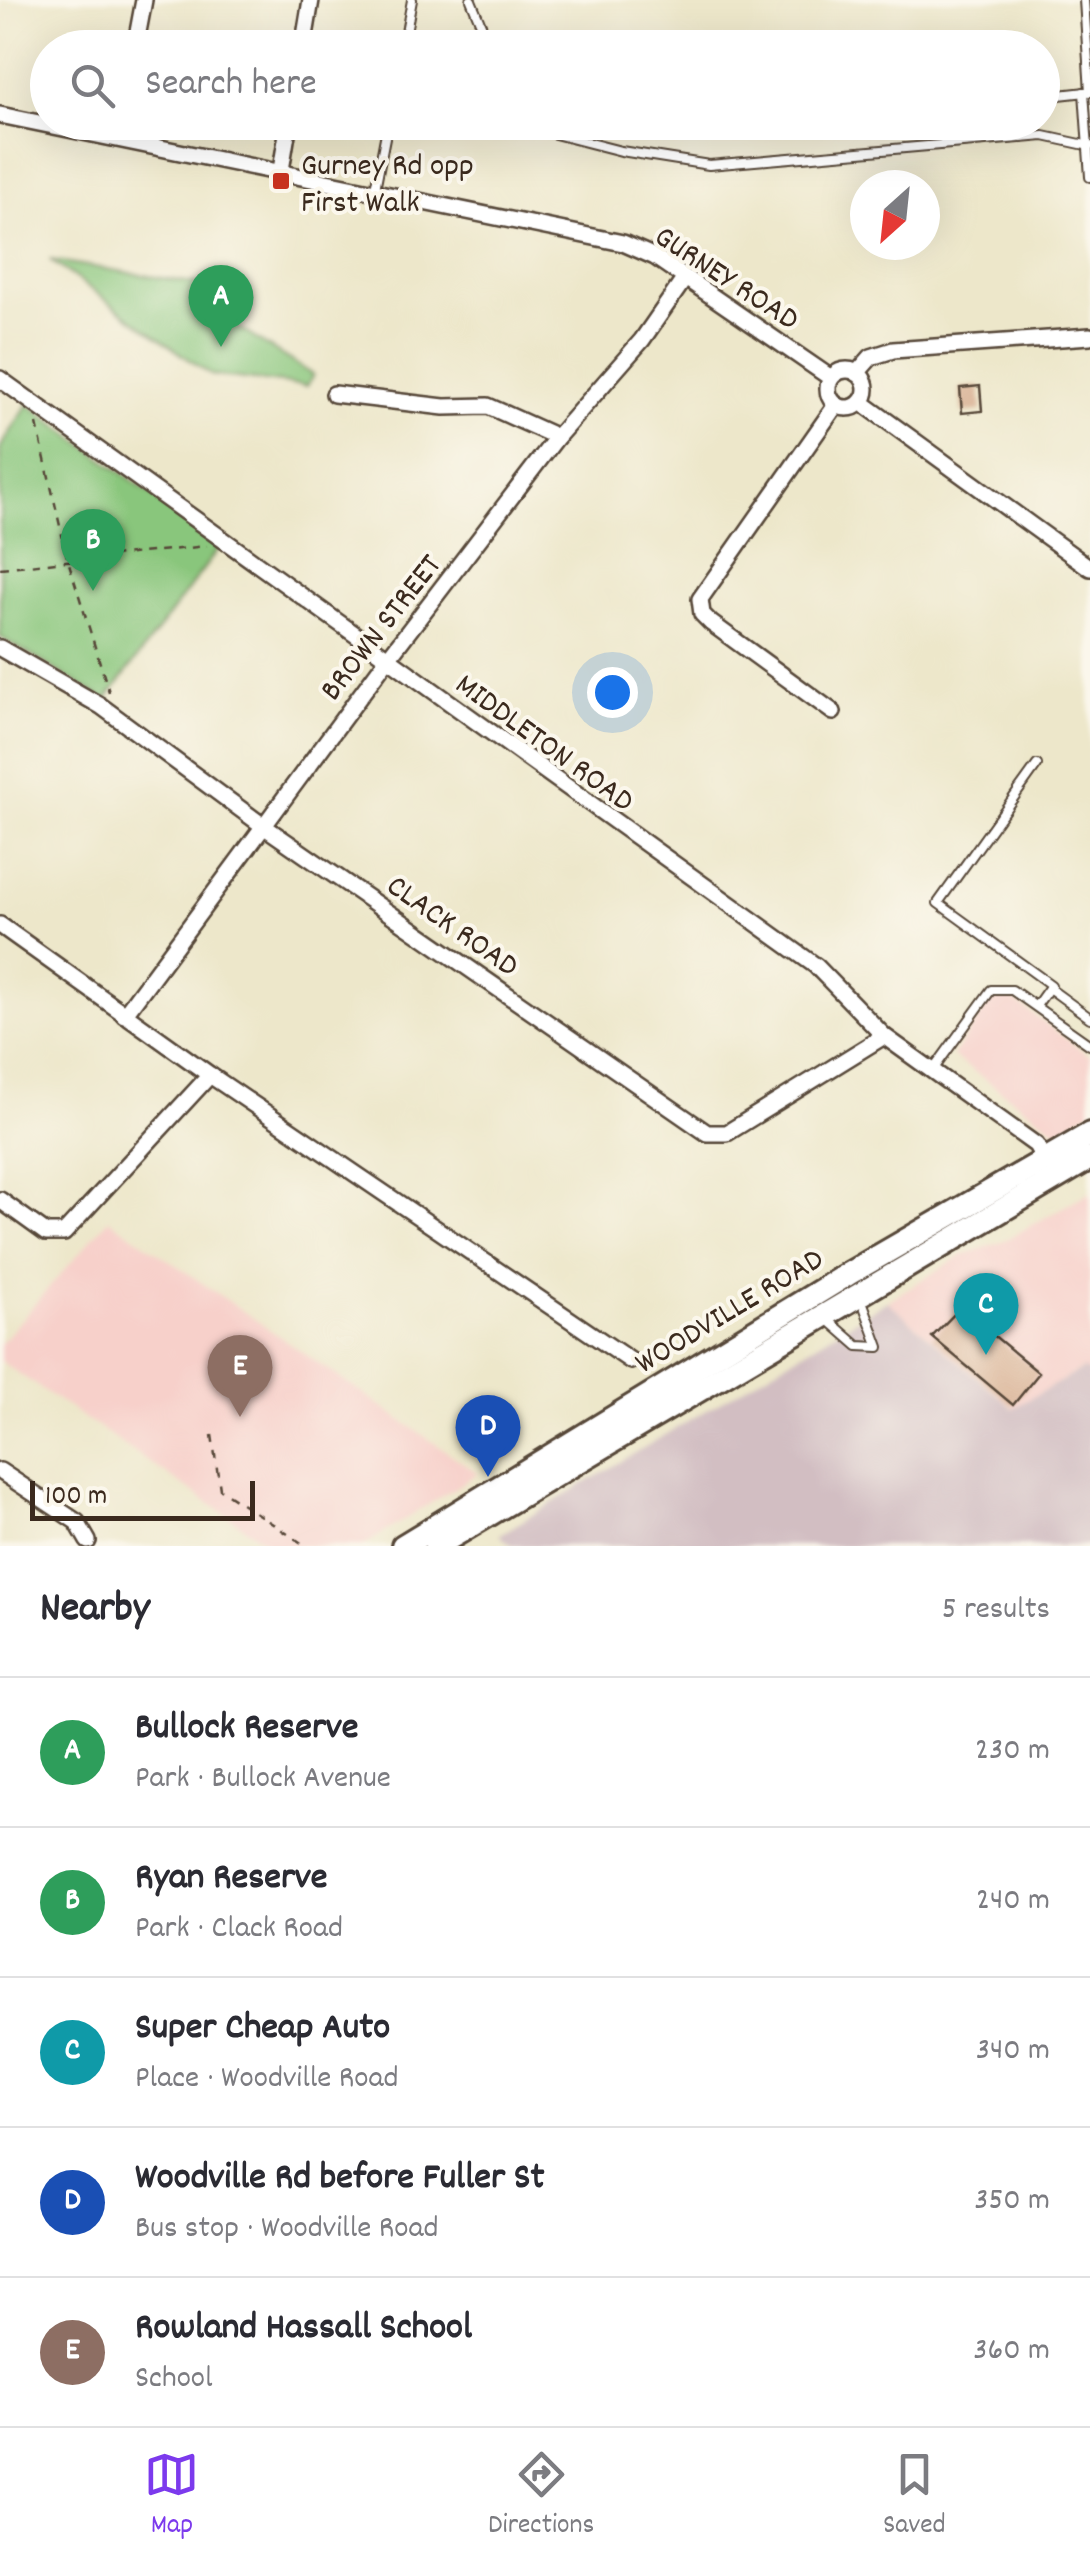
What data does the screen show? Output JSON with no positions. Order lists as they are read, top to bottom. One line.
{"streets":{"main road":["WOODVILLE ROAD"],"street":["GURNEY ROAD","BROWN STREET","MIDDLETON ROAD","CLACK ROAD"]},"crossings":[["GURNEY ROAD","BROWN STREET"],["BROWN STREET","MIDDLETON ROAD"],["BROWN STREET","CLACK ROAD"],["MIDDLETON ROAD","CLACK ROAD"],["MIDDLETON ROAD","WOODVILLE ROAD"]],"places":{"transit":["Gurney Rd opp First Walk"]},"scale_bar":"100 m","north":"bottom left","page":{"search":"Search here","pins":["A","B","C","E","D"],"scale":"100 m","heading":["Nearby","5 results"],"list":[{"mark":"A","name":"Bullock Reserve","note":"Park · Bullock Avenue","value":"230 m"},{"mark":"B","name":"Ryan Reserve","note":"Park · Clack Road","value":"240 m"},{"mark":"C","name":"Super Cheap Auto","note":"Place · Woodville Road","value":"340 m"},{"mark":"D","name":"Woodville Rd before Fuller St","note":"Bus stop · Woodville Road","value":"350 m"},{"mark":"E","name":"Rowland Hassall School","note":"School","value":"360 m"}],"nav":["Map","Directions","Saved"]}}
